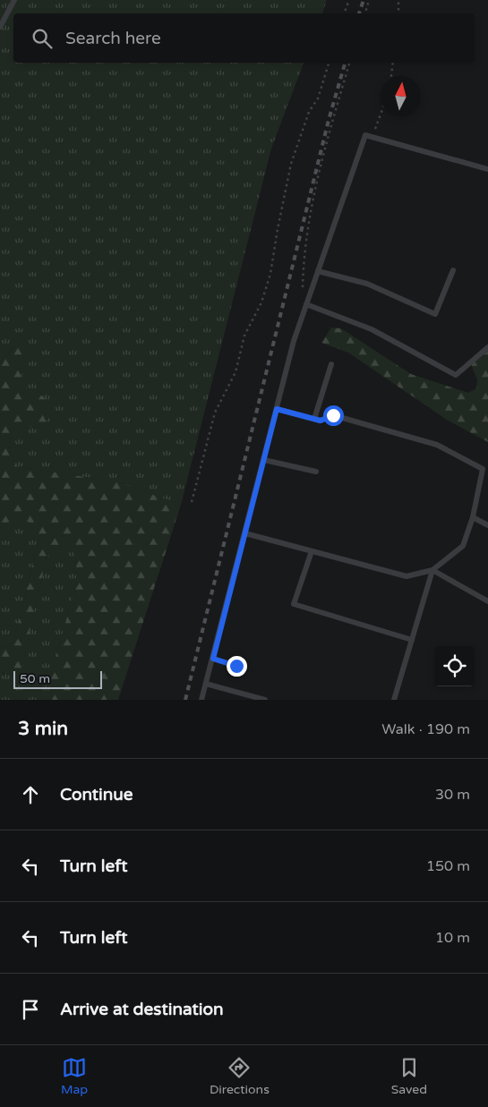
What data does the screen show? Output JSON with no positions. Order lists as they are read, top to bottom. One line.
{"scale_bar":"50 m","north":"top","page":{"search":"Search here","scale":"50 m","heading":["3 min","Walk · 190 m"],"list":[["Continue","30 m"],["Turn left","150 m"],["Turn left","10 m"],"Arrive at destination"],"nav":["Map","Directions","Saved"]}}
